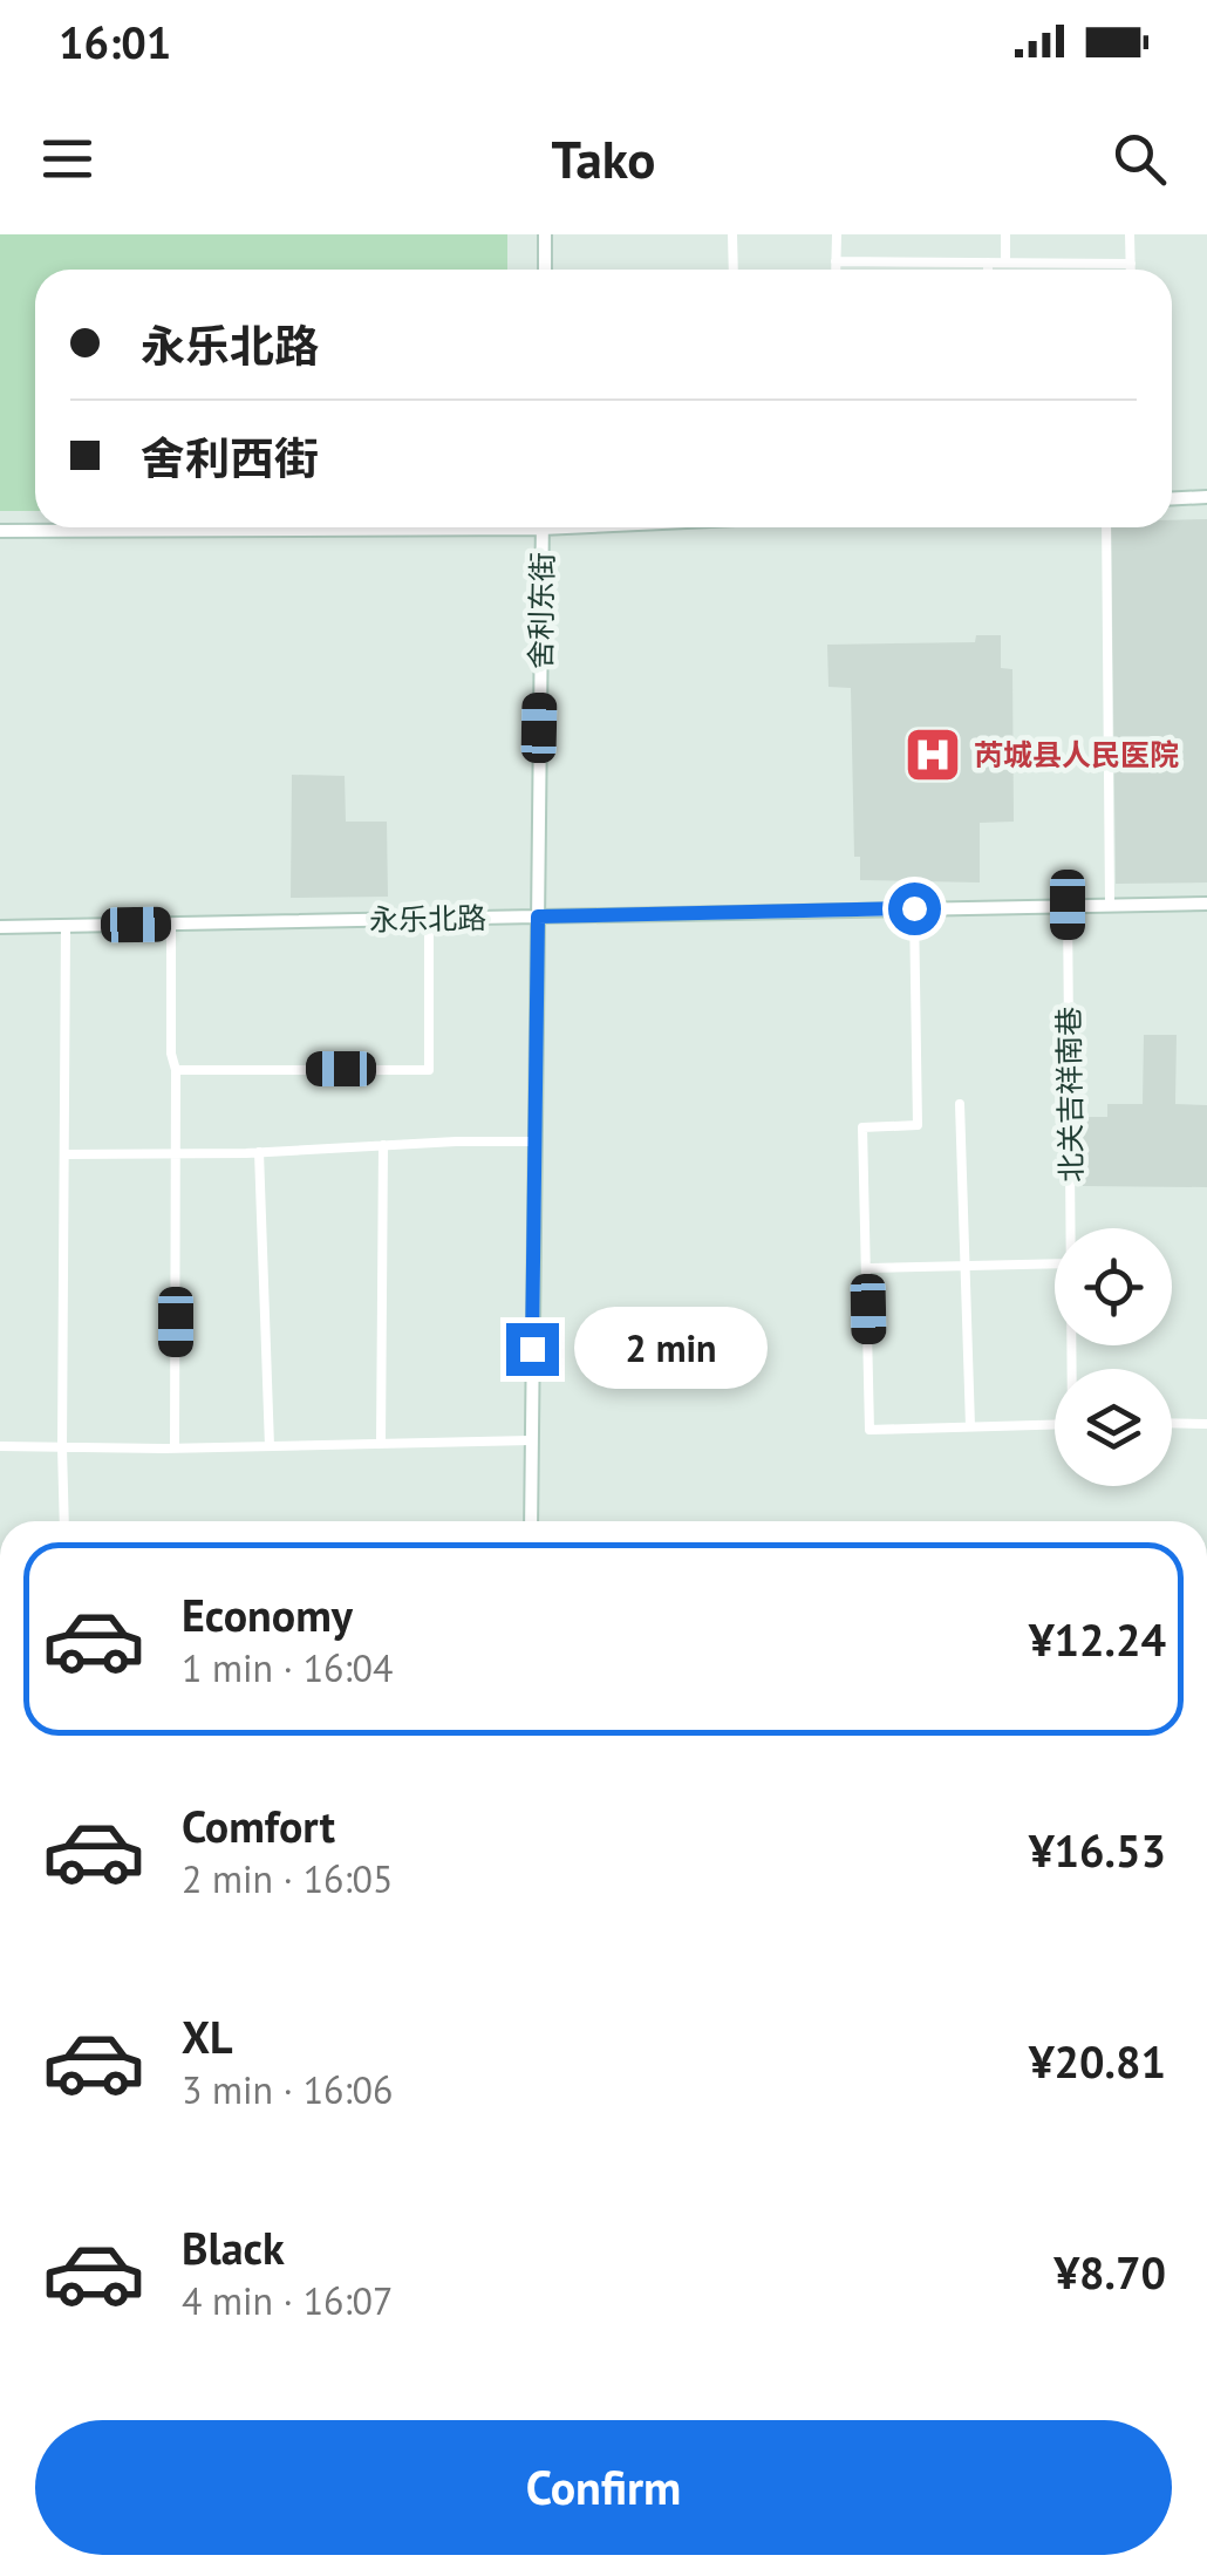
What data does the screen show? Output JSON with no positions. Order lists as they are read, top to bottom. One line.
{"streets":{"street":["舍利东街","永乐北路","北关吉祥南巷"]},"crossings":[["舍利东街","永乐北路"],["永乐北路","北关吉祥南巷"]],"places":{"hospital":["芮城县人民医院"]},"page":{"status":"16:01","header":"Tako","banner":["永乐北路","舍利西街"],"bubble":"2 min","list":[{"name":"Economy","note":"1 min · 16:04","value":"¥12.24"},{"name":"Comfort","note":"2 min · 16:05","value":"¥16.53"},{"name":"XL","note":"3 min · 16:06","value":"¥20.81"},{"name":"Black","note":"4 min · 16:07","value":"¥8.70"}],"buttons":"Confirm"}}
